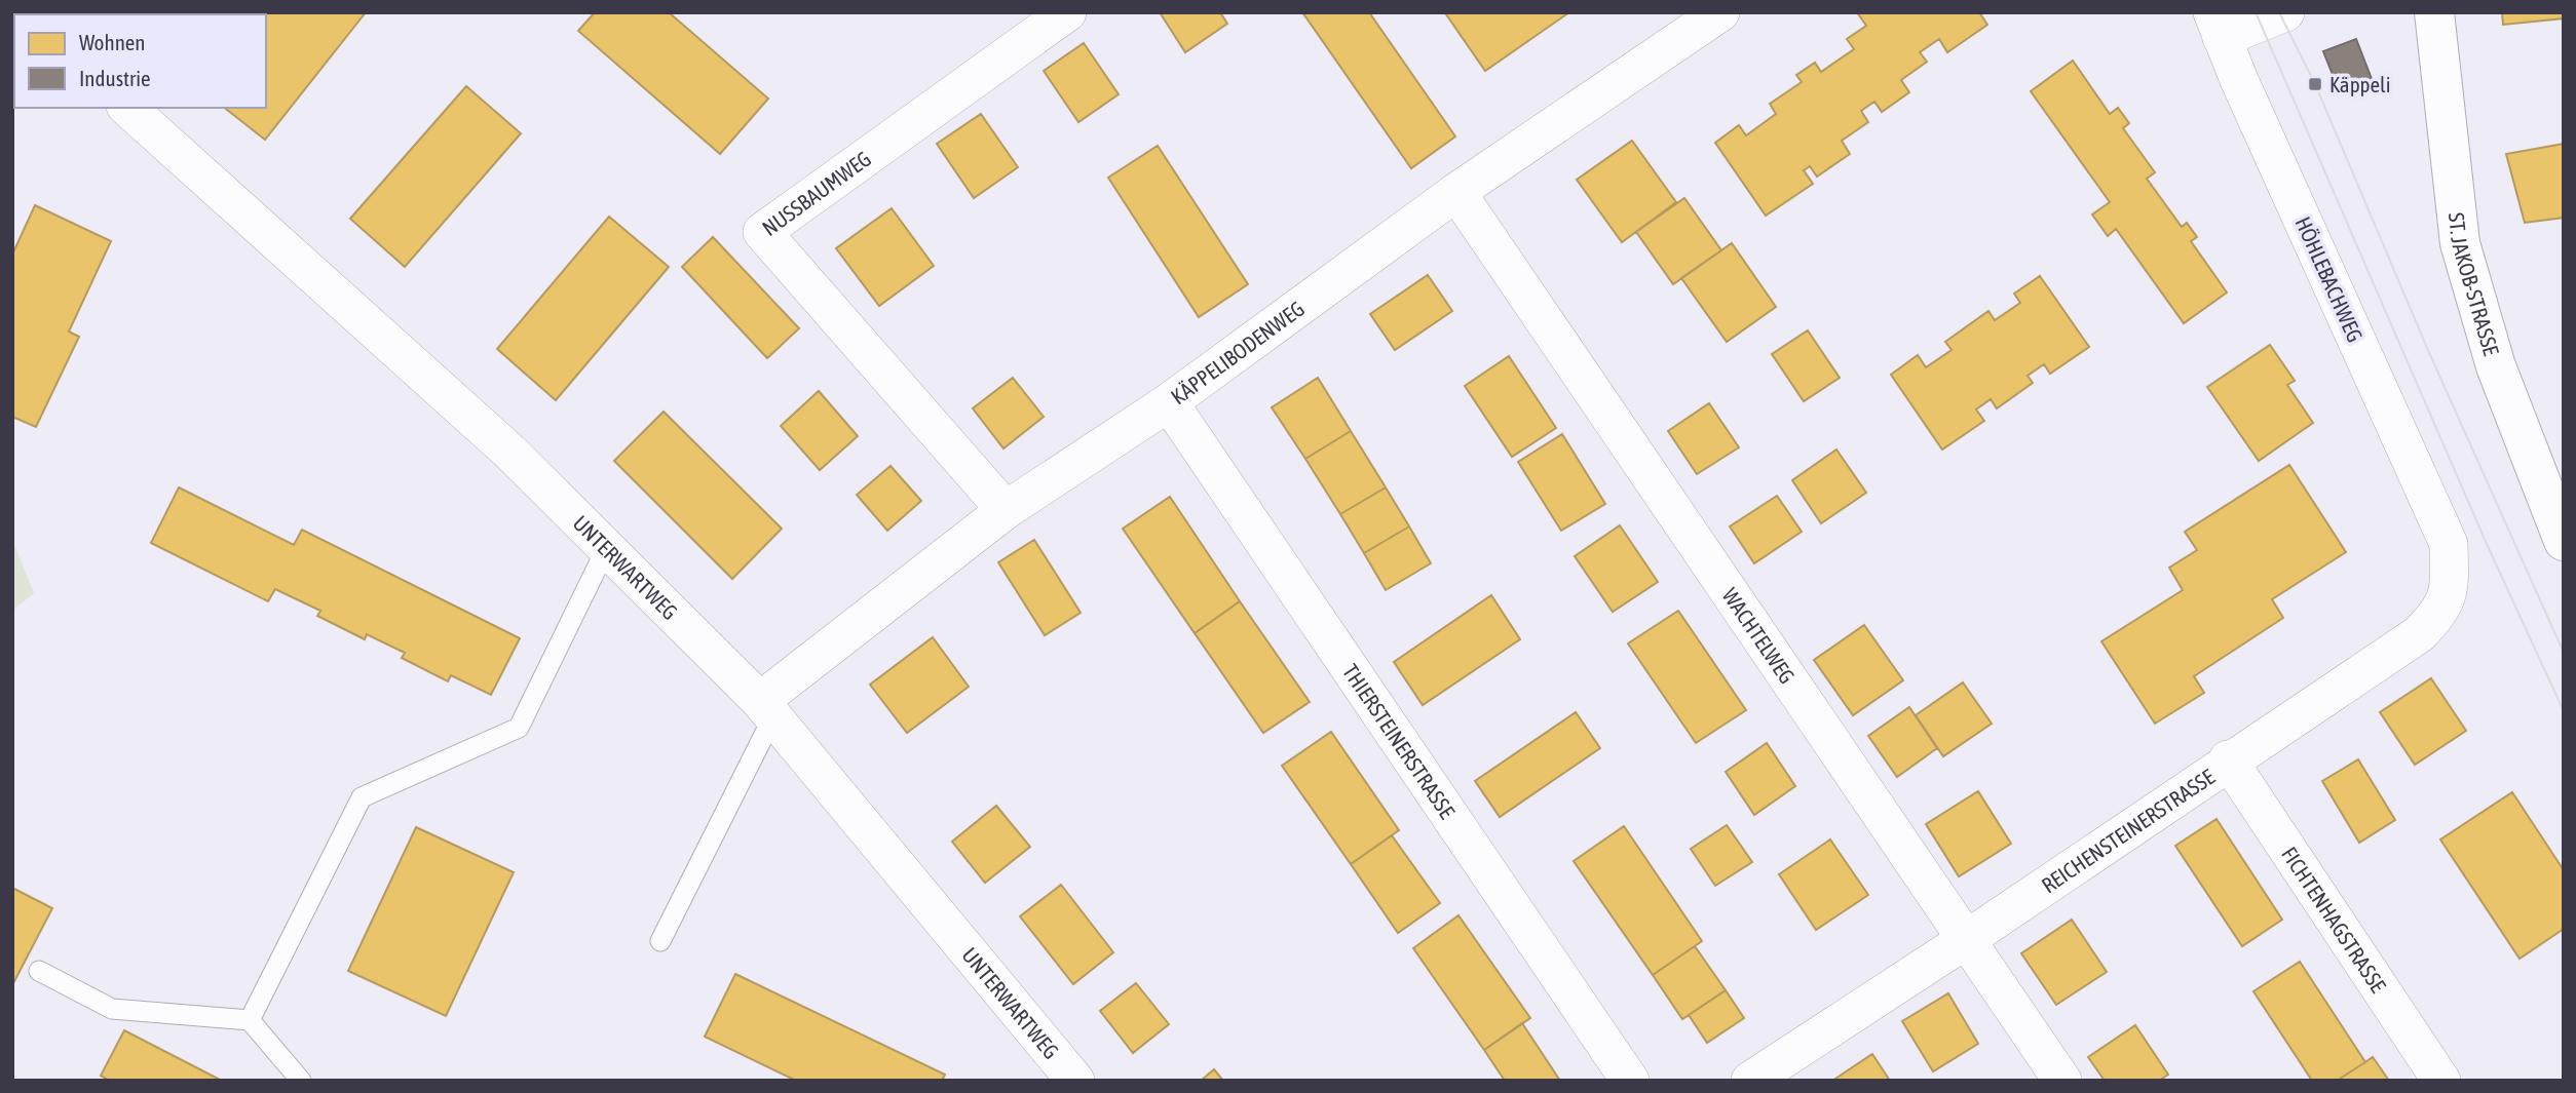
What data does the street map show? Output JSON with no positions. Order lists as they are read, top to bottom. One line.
{"streets":{"main road":["ST. JAKOB-STRASSE"],"street":["NUSSBAUMWEG","HÖHLEBACHWEG","KÄPPELIBODENWEG","UNTERWARTWEG","WACHTELWEG","THIERSTEINERSTRASSE","REICHENSTEINERSTRASSE","FICHTENHAGSTRASSE"]},"crossings":[["NUSSBAUMWEG","KÄPPELIBODENWEG"],["HÖHLEBACHWEG","REICHENSTEINERSTRASSE"],["KÄPPELIBODENWEG","UNTERWARTWEG"],["KÄPPELIBODENWEG","WACHTELWEG"],["KÄPPELIBODENWEG","THIERSTEINERSTRASSE"],["WACHTELWEG","REICHENSTEINERSTRASSE"],["REICHENSTEINERSTRASSE","FICHTENHAGSTRASSE"]],"places":{"transit":["Käppeli"]},"legend":["Wohnen","Industrie"]}
